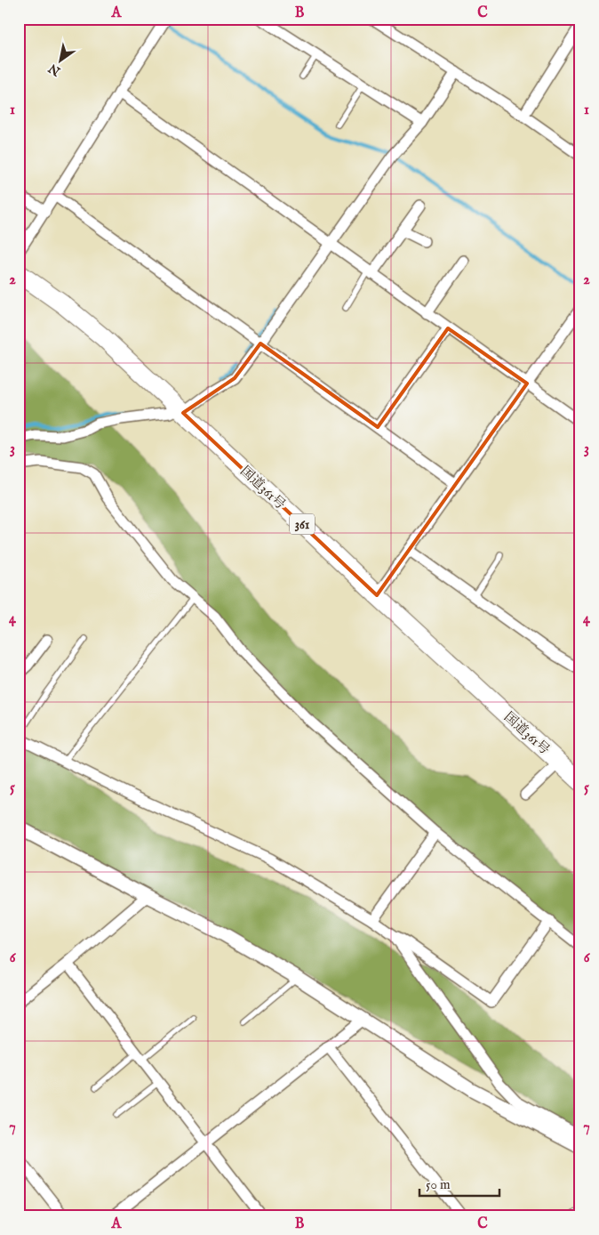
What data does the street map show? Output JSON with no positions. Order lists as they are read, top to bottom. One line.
{"streets":{"highway":["国道361号","361"]},"scale_bar":"50 m","north":"bottom left","grid":{"columns":["A","B","C"],"rows":["1","2","3","4","5","6","7"]}}
